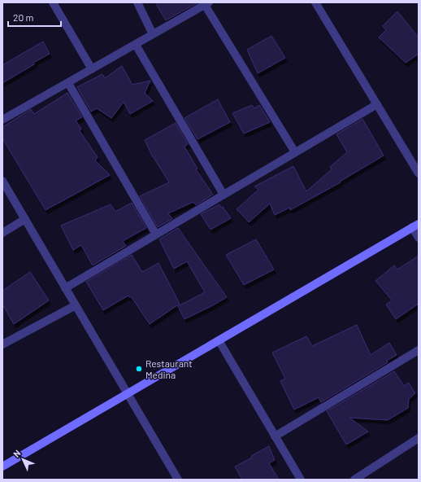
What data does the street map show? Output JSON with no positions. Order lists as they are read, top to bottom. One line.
{"places":["Restaurant Medina"],"scale_bar":"20 m","north":"top left"}
